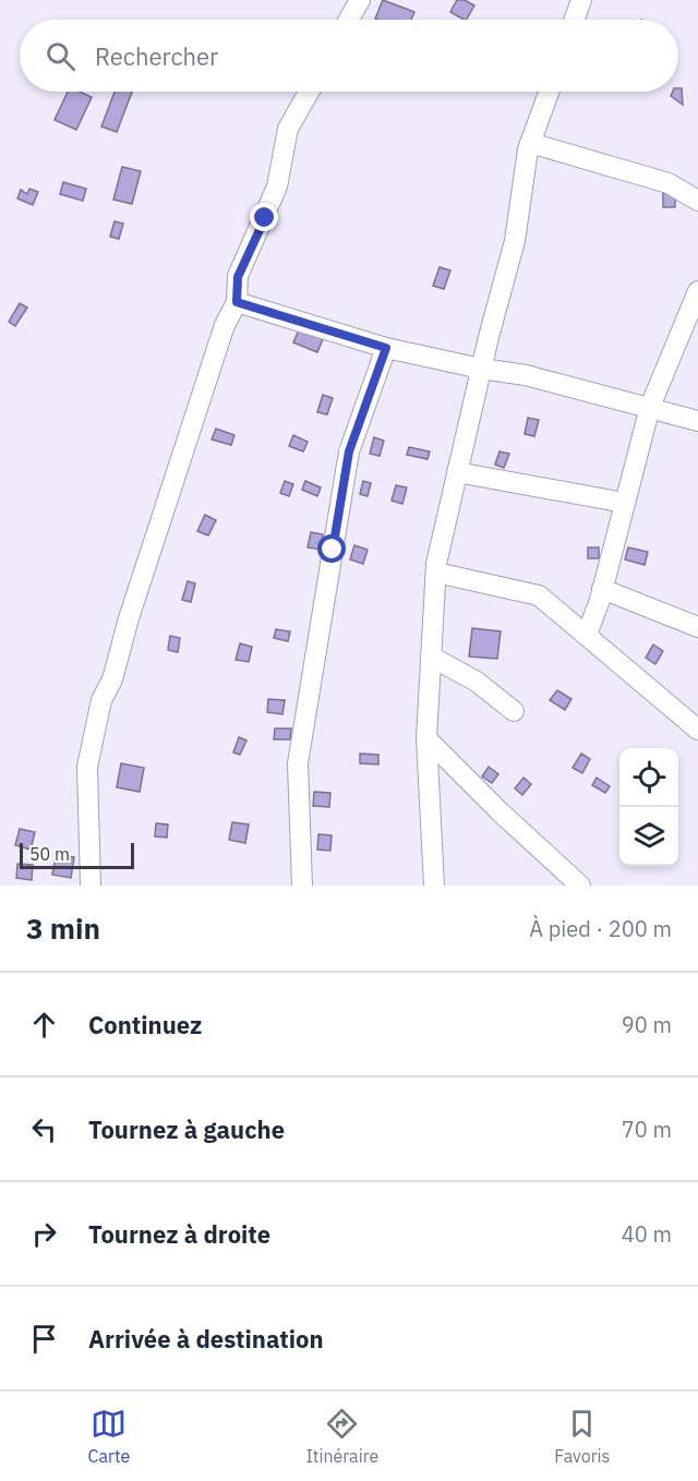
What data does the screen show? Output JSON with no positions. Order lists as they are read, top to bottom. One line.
{"scale_bar":"50 m","page":{"search":"Rechercher","scale":"50 m","heading":["3 min","À pied · 200 m"],"list":[["Continuez","90 m"],["Tournez à gauche","70 m"],["Tournez à droite","40 m"],"Arrivée à destination"],"nav":["Carte","Itinéraire","Favoris"]}}
